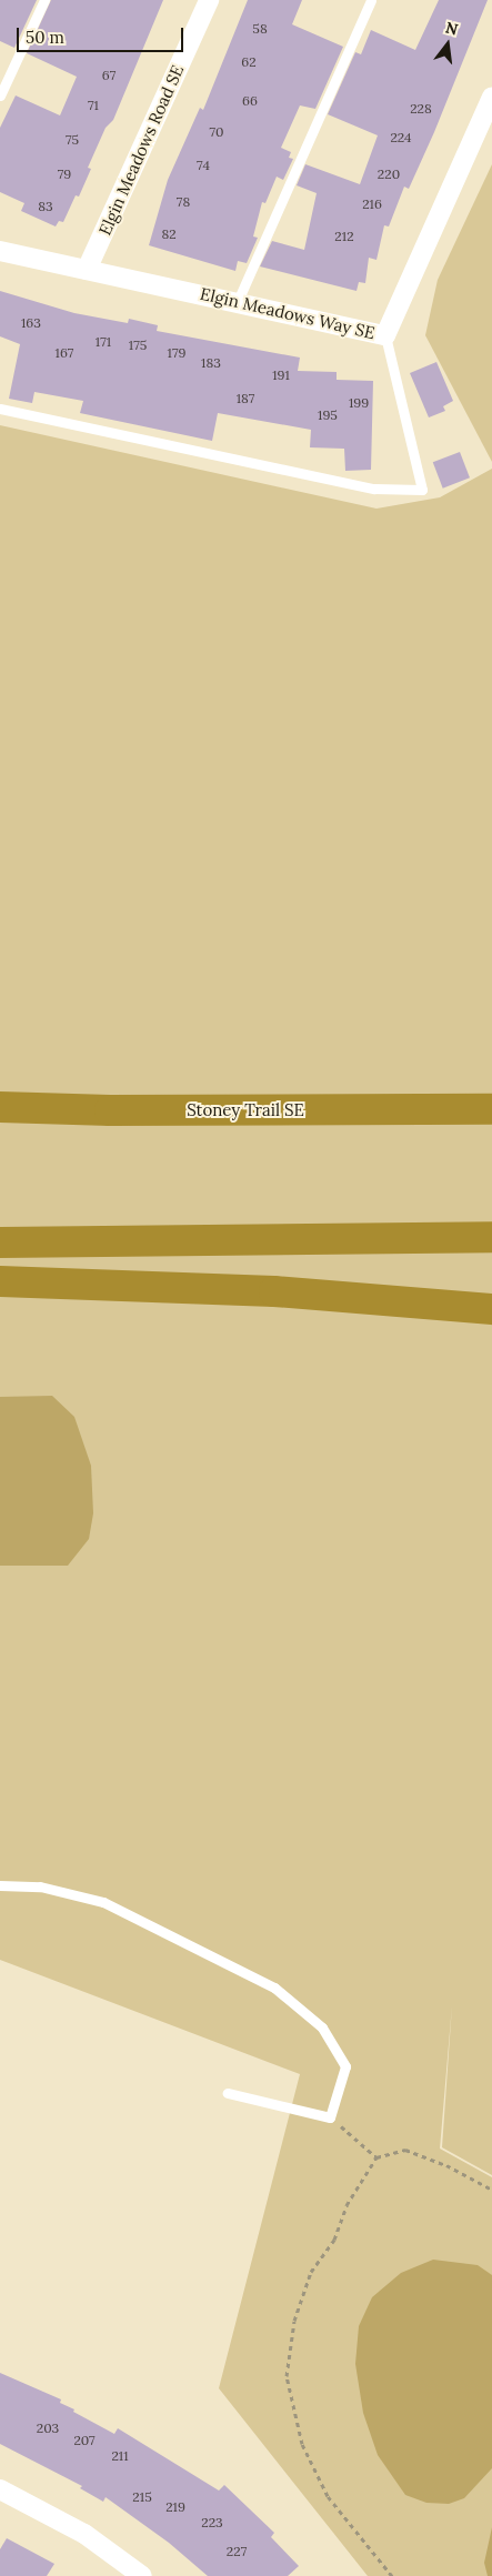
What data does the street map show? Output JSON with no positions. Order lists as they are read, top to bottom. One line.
{"streets":{"highway":["Stoney Trail SE"],"street":["Elgin Meadows Road SE","Elgin Meadows Way SE"]},"crossings":[["Elgin Meadows Road SE","Elgin Meadows Way SE"]],"house_numbers":["58","62","67","66","71","228","70","224","75","74","79","220","78","216","83","82","212","163","171","175","167","179","183","191","187","199","195","203","207","211","215","219","223","227"],"scale_bar":"50 m","north":"top"}
